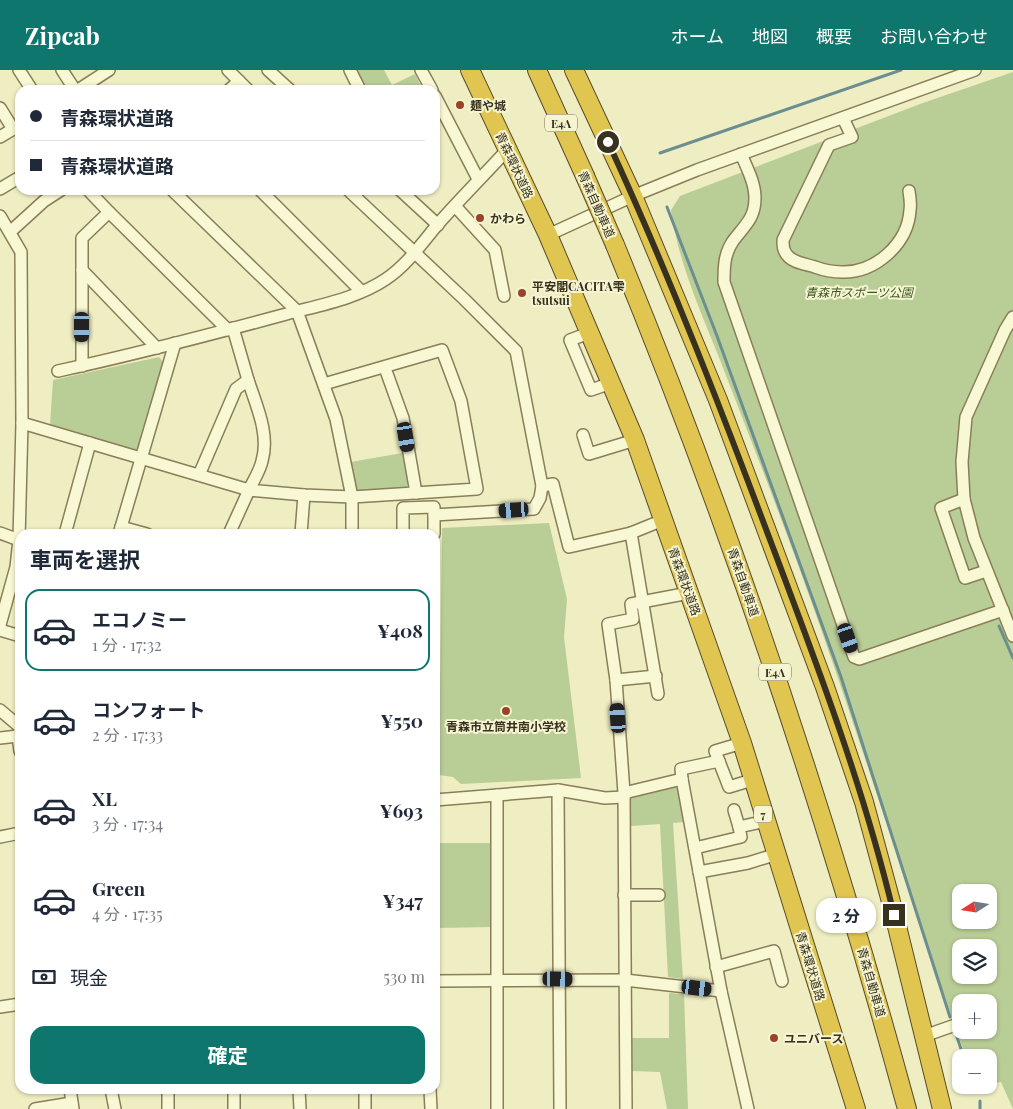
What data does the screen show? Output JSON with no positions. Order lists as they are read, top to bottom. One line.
{"streets":{"highway":["E4A","青森環状道路","青森自動車道","7"]},"parks":["青森市スポーツ公園"],"places":["麺や城","かわら","平安閣CACITA雫 tsutsui","青森市立筒井南小学校","ユニバース"],"north":"left","page":{"header":"Zipcab","nav":["ホーム","地図","概要","お問い合わせ"],"banner":["青森環状道路","青森環状道路"],"heading":"車両を選択","list":[{"name":"エコノミー","note":"1 分 · 17:32","value":"¥408"},{"name":"コンフォート","note":"2 分 · 17:33","value":"¥550"},{"name":"XL","note":"3 分 · 17:34","value":"¥693"},{"name":"Green","note":"4 分 · 17:35","value":"¥347"}],"map_buttons":["+","−"],"bubble":"2 分","pay":["現金","530 m"],"buttons":"確定"}}
